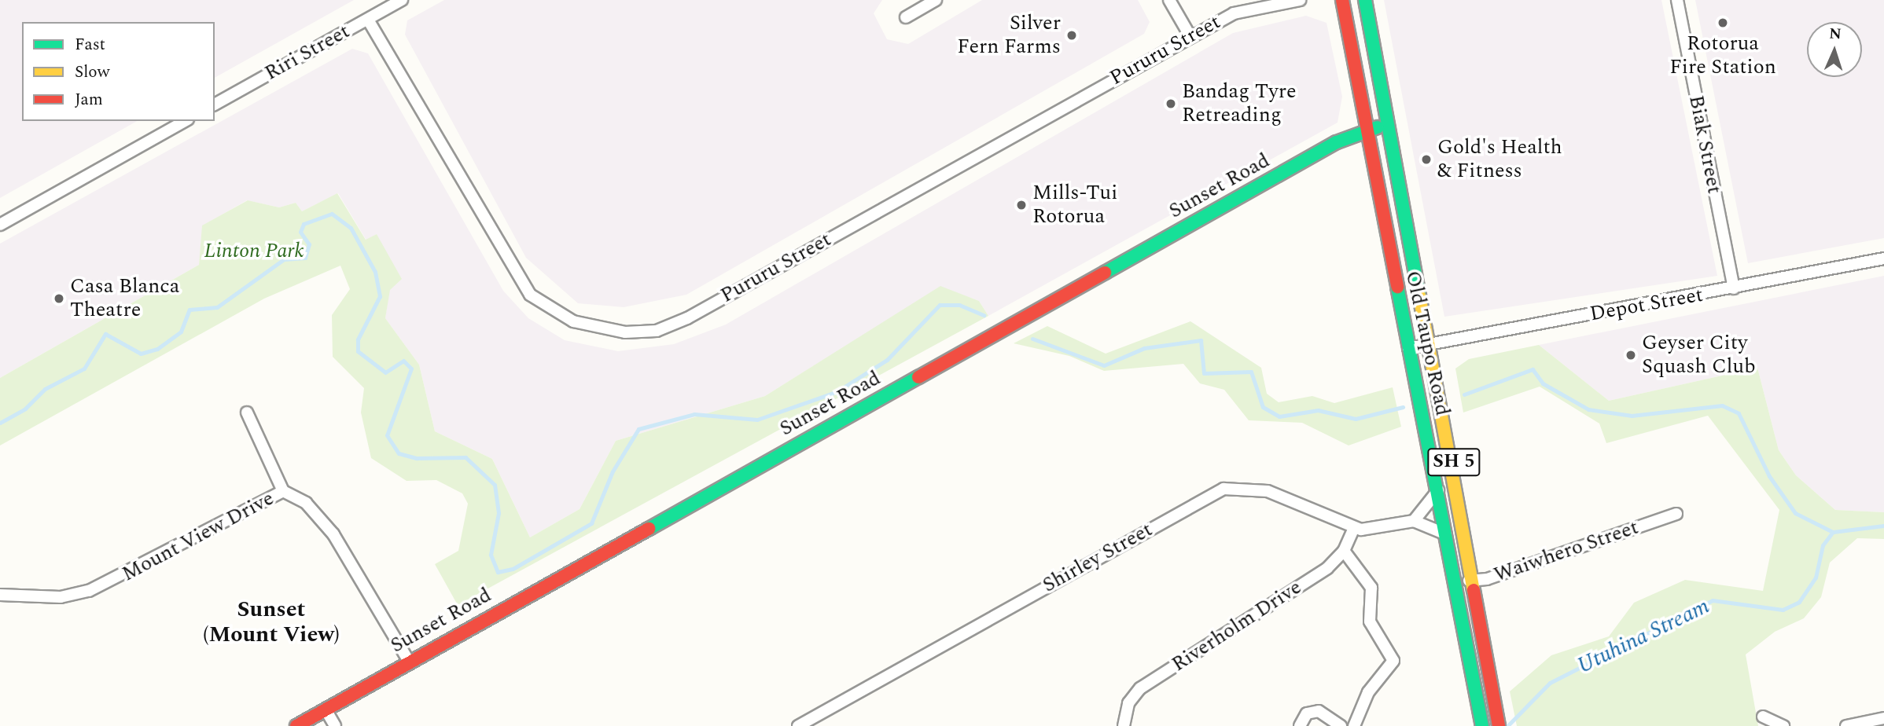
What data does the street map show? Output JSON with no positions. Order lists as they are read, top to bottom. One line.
{"streets":{"main road":["Sunset Road","Old Taupo Road","SH 5"],"street":["Pururu Street","Riri Street","Biak Street","Depot Street","Mount View Drive","Waiwhero Street","Shirley Street","Riverholm Drive"]},"crossings":[["Pururu Street","Riri Street"],["Biak Street","Depot Street"],["Sunset Road","Old Taupo Road"],["Sunset Road","Mount View Drive"],["Depot Street","Old Taupo Road"],["Old Taupo Road","Waiwhero Street"],["Shirley Street","Riverholm Drive"]],"districts":["Sunset (Mount View)"],"water":["Utuhina Stream"],"parks":["Linton Park"],"places":["Rotorua Fire Station","Silver Fern Farms","Bandag Tyre Retreading","Gold's Health & Fitness","Mills-Tui Rotorua","Casa Blanca Theatre","Geyser City Squash Club"],"legend":["Fast","Slow","Jam"],"north":"top"}
